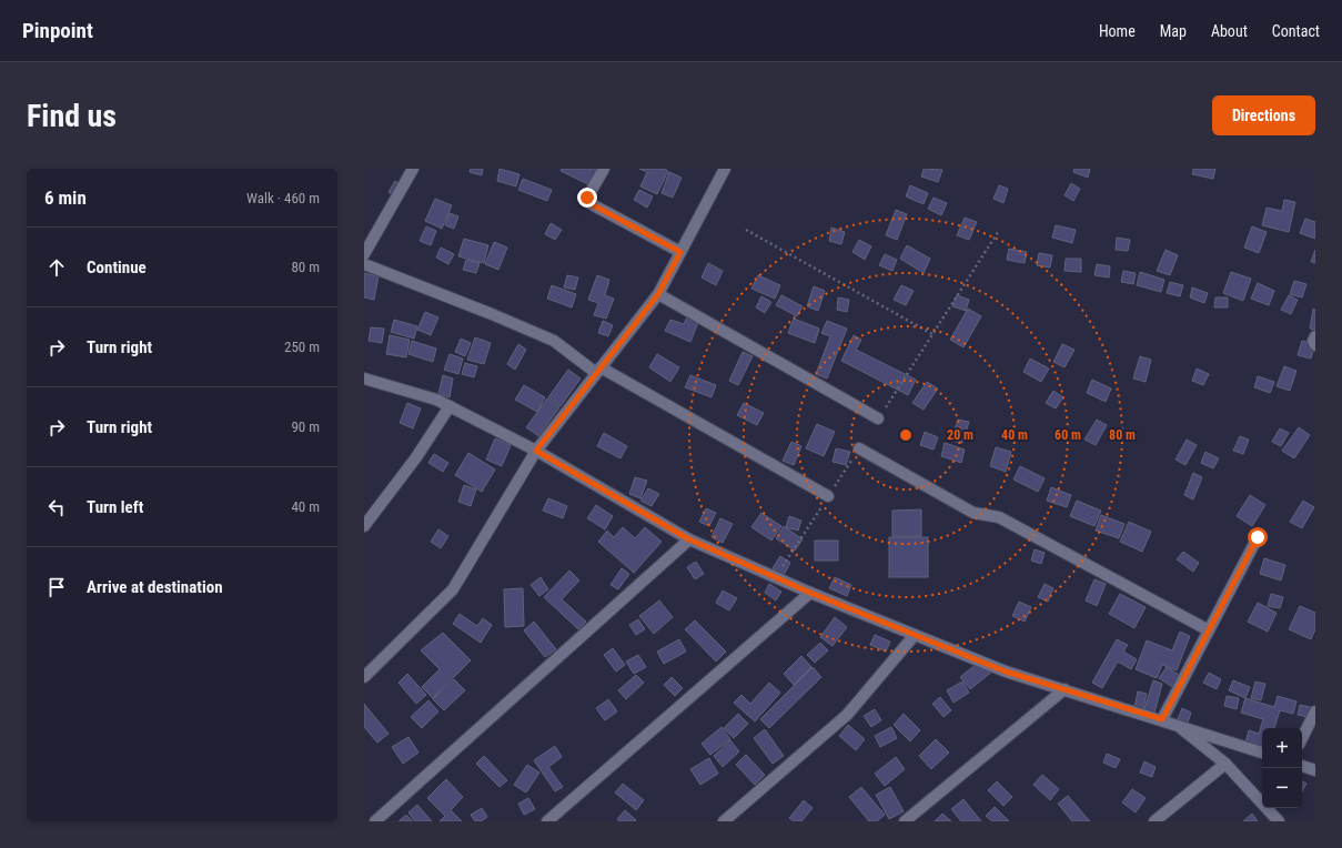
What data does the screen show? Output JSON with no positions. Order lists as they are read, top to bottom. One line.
{"page":{"header":"Pinpoint","nav":["Home","Map","About","Contact"],"buttons":"Directions","title":"Find us","heading":["6 min","Walk · 460 m"],"list":[["Continue","80 m"],["Turn right","250 m"],["Turn right","90 m"],["Turn left","40 m"],"Arrive at destination"],"map_buttons":["+","−"]},"rings":["20 m","40 m","60 m","80 m"]}
